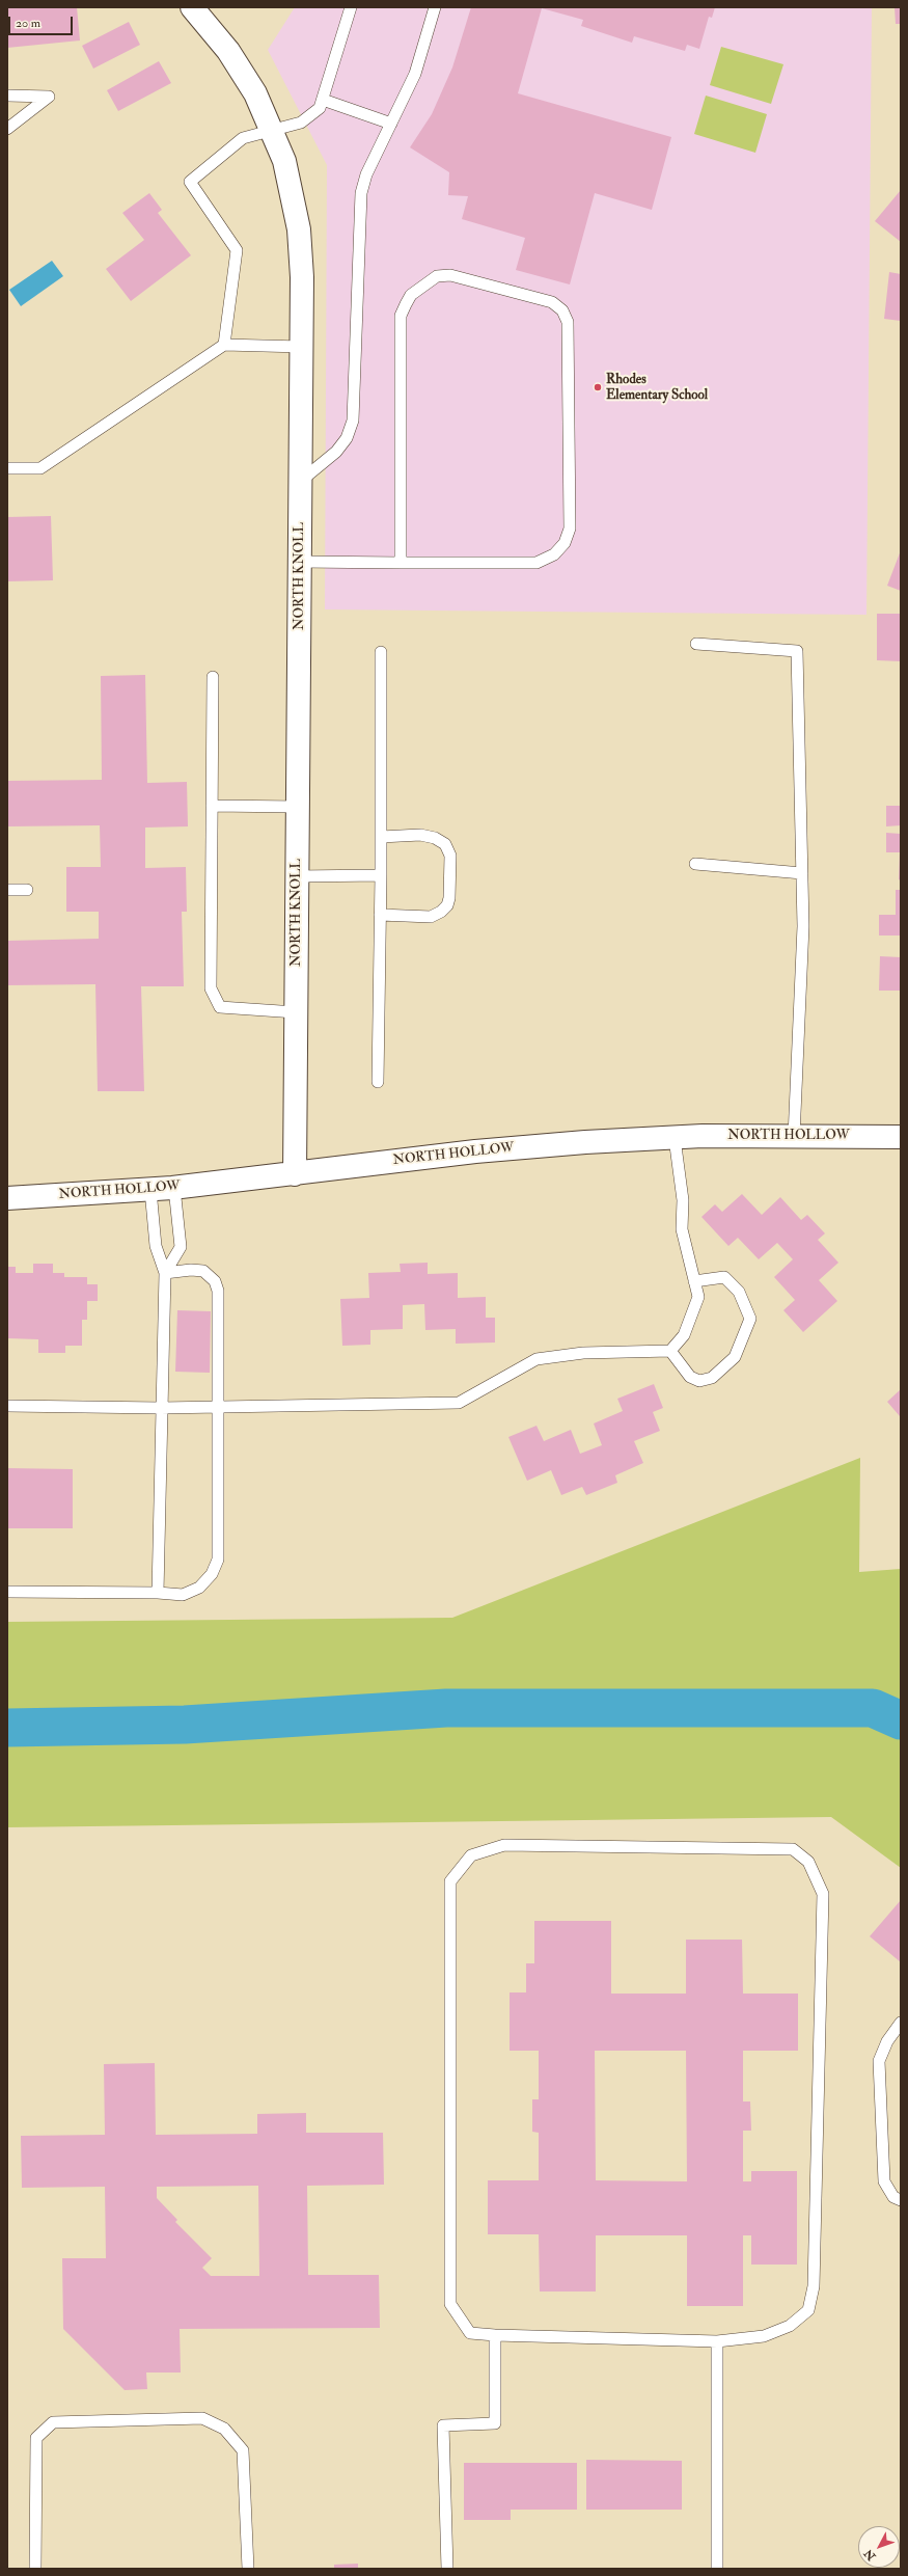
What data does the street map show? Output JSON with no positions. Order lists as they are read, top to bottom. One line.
{"streets":{"street":["NORTH KNOLL","NORTH HOLLOW"]},"crossings":[["NORTH KNOLL","NORTH HOLLOW"]],"places":["Rhodes Elementary School"],"scale_bar":"20 m","north":"bottom left"}
